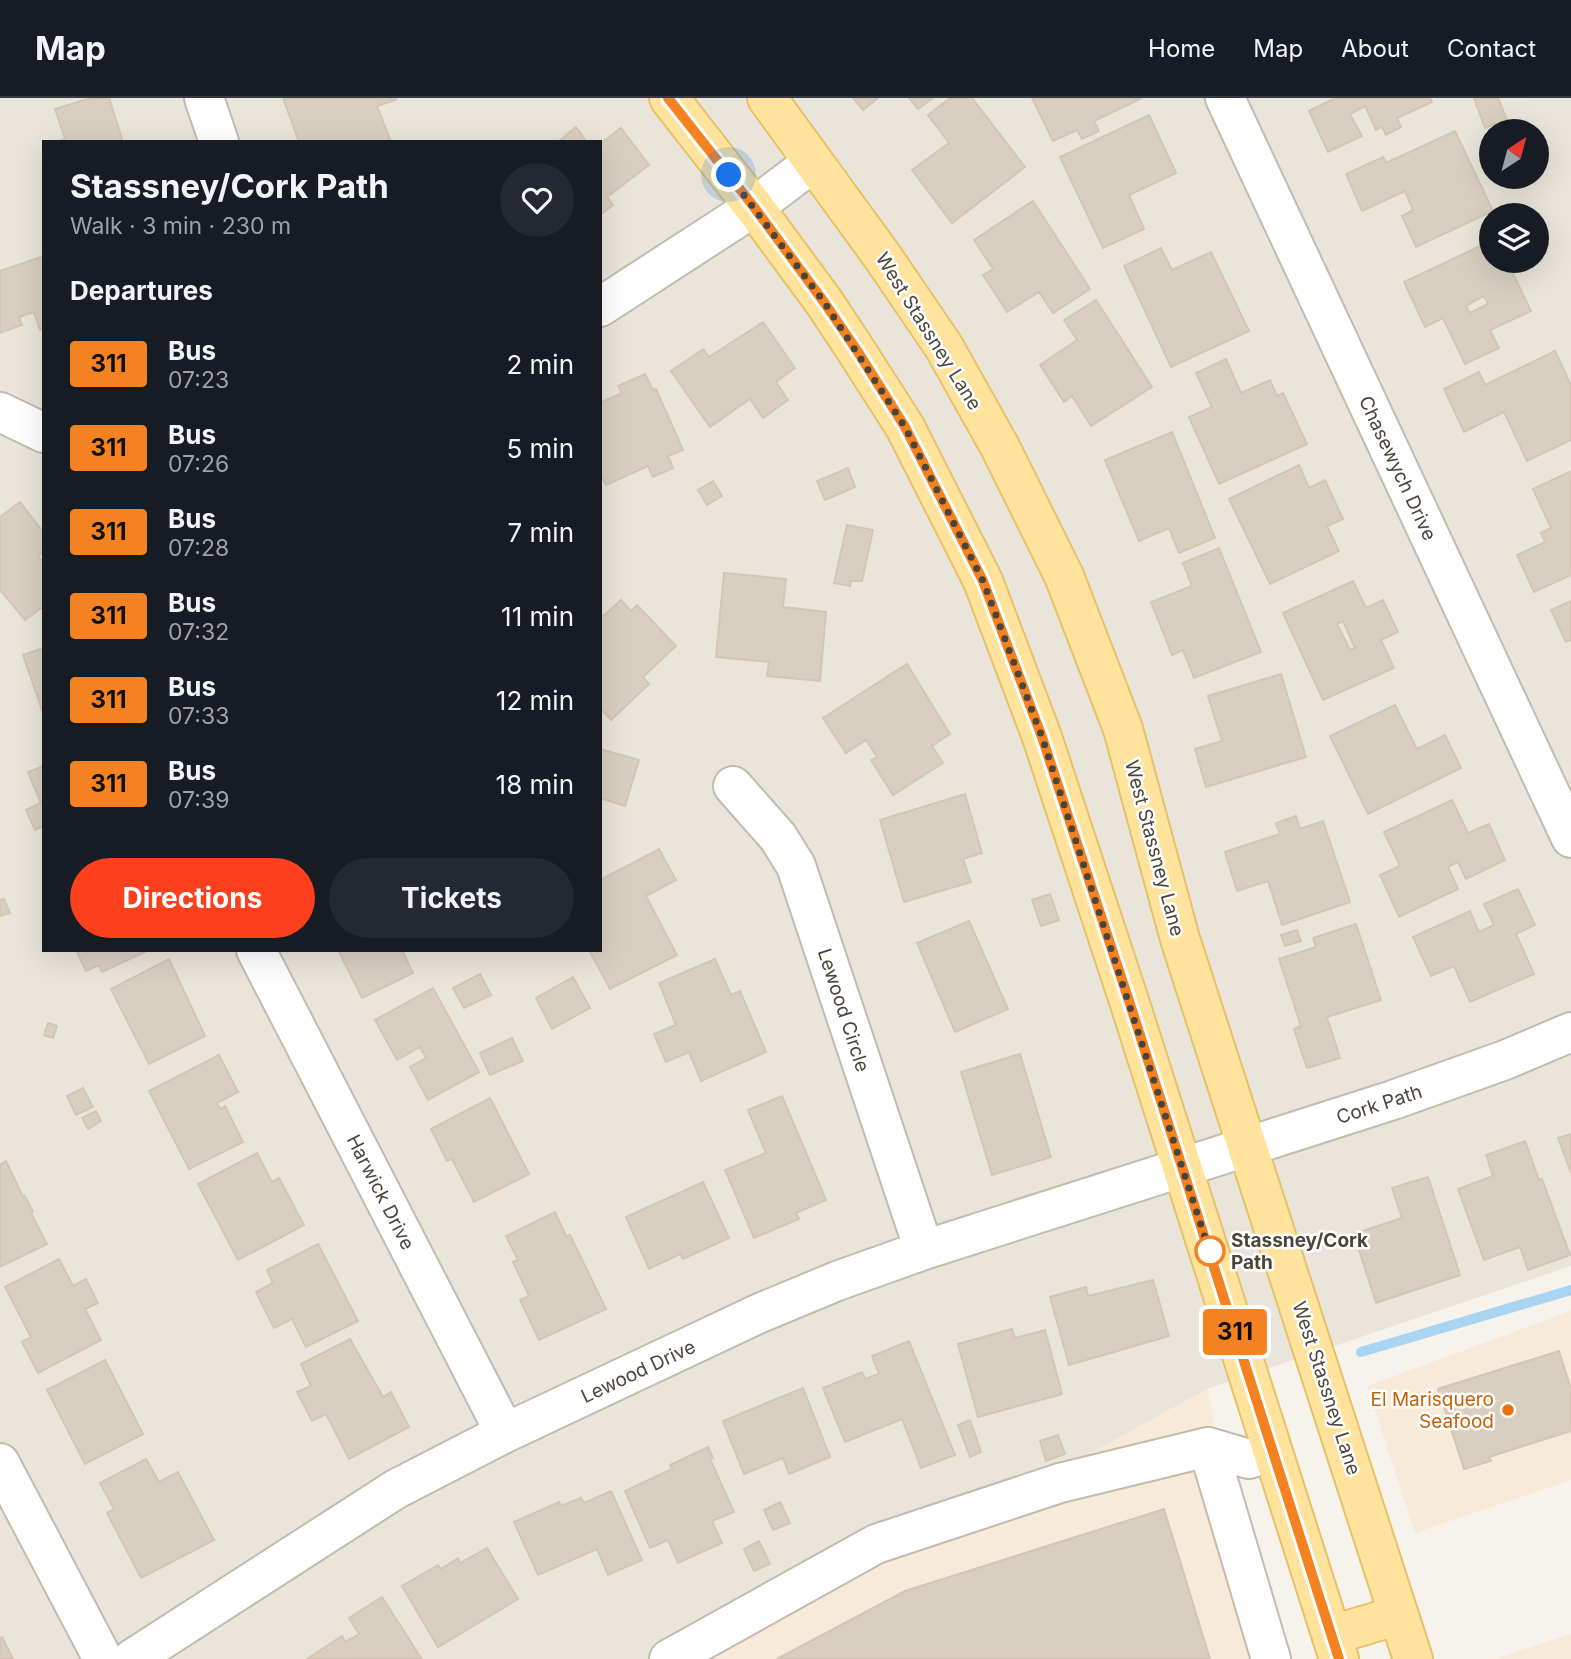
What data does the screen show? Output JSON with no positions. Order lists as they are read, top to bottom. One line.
{"streets":{"main road":["West Stassney Lane"],"street":["Chasewych Drive","Lewood Circle","Cork Path","Harwick Drive","Lewood Drive"]},"crossings":[["West Stassney Lane","Cork Path"],["Lewood Circle","Lewood Drive"],["Cork Path","Lewood Drive"],["Harwick Drive","Lewood Drive"]],"places":["Stassney/Cork Path","El Marisquero Seafood"],"lines":["bus line 311"],"north":"top right","page":{"header":"Map","nav":["Home","Map","About","Contact"],"on_map":"311","heading":[["Stassney/Cork Path","Walk · 3 min · 230 m"],"Departures"],"list":[{"mark":"311","name":"Bus","note":"07:23","value":"2 min"},{"mark":"311","name":"Bus","note":"07:26","value":"5 min"},{"mark":"311","name":"Bus","note":"07:28","value":"7 min"},{"mark":"311","name":"Bus","note":"07:32","value":"11 min"},{"mark":"311","name":"Bus","note":"07:33","value":"12 min"},{"mark":"311","name":"Bus","note":"07:39","value":"18 min"}],"buttons":["Directions","Tickets"]}}
